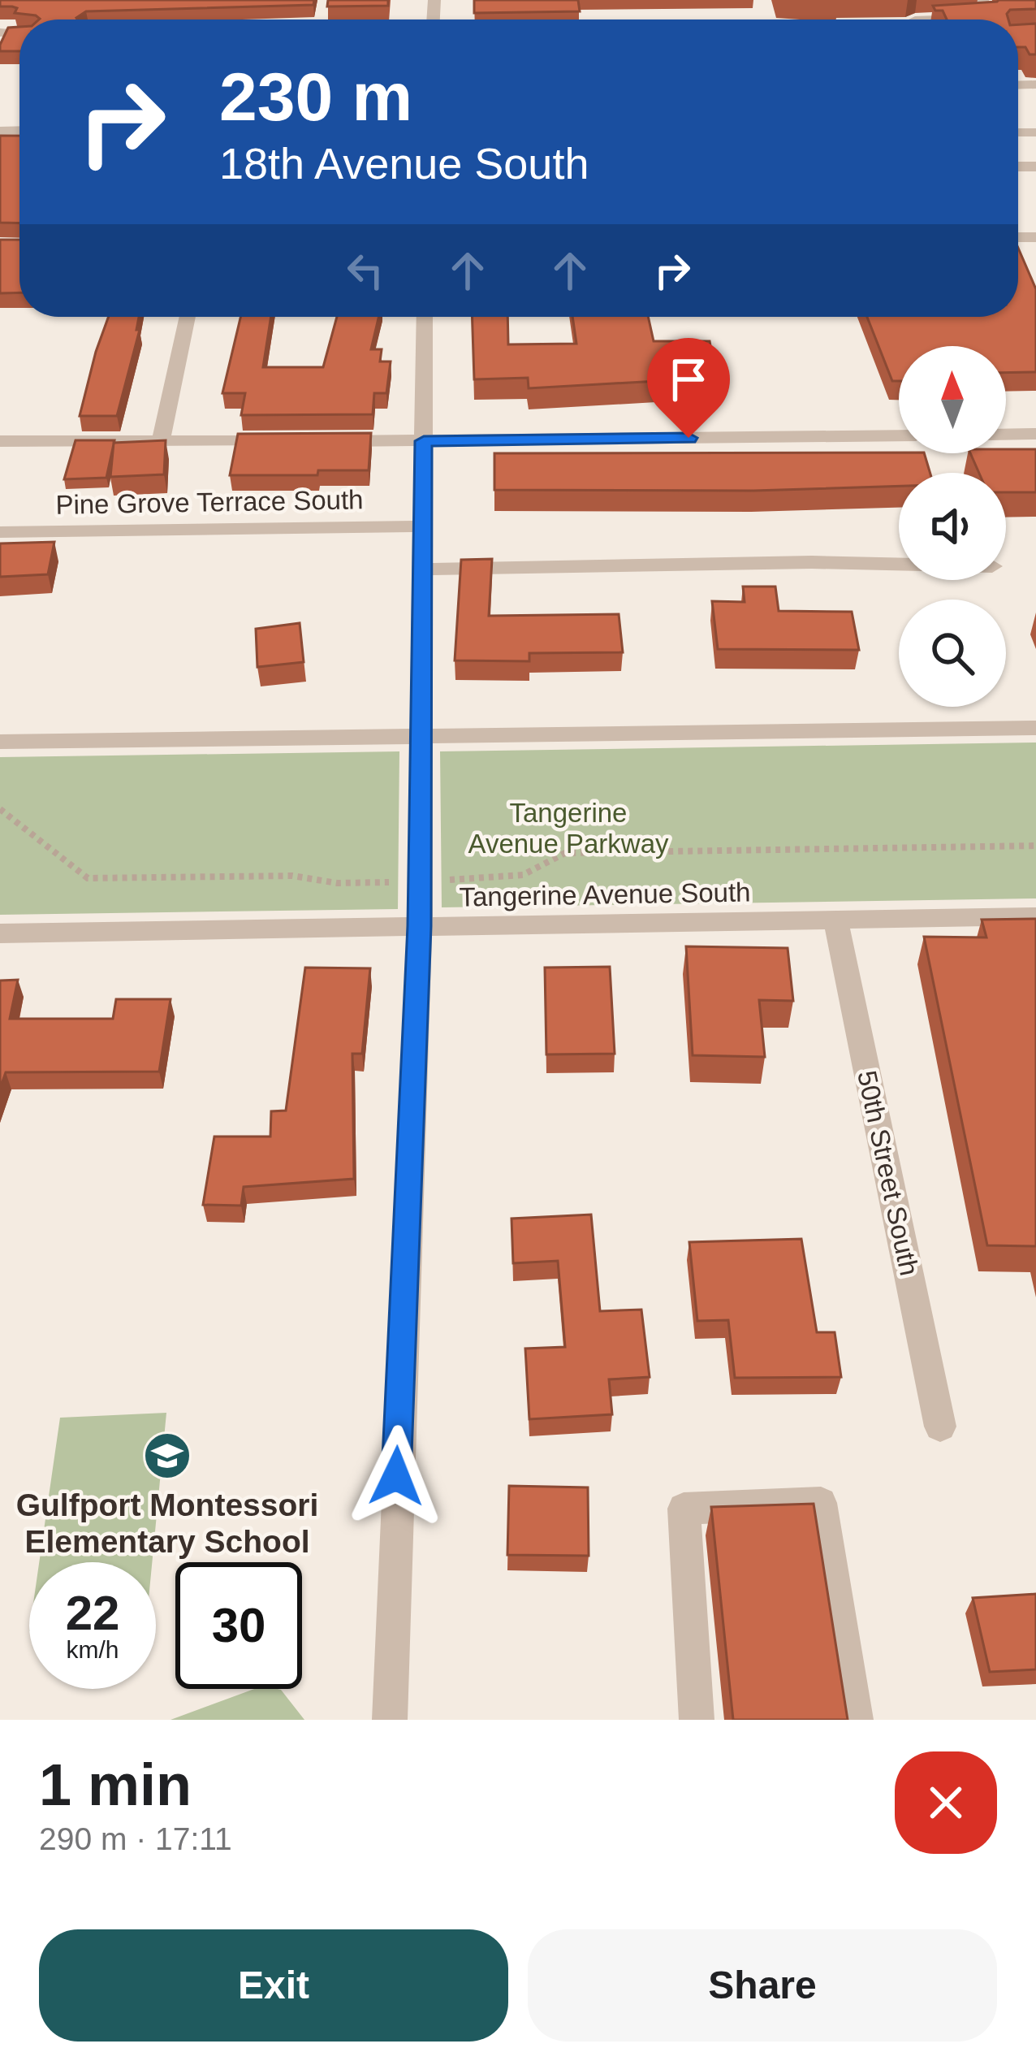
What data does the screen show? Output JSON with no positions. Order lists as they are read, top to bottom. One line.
{"streets":{"street":["Pine Grove Terrace South","Tangerine Avenue South","50th Street South"]},"crossings":[["Tangerine Avenue South","50th Street South"]],"parks":["Tangerine Avenue Parkway"],"places":{"school or university":["Gulfport Montessori Elementary School"]},"north":"top","page":{"turn":["230 m","18th Avenue South"],"speed":"22 km/h","limit":"30","heading":["1 min","290 m · 17:11"],"buttons":["Exit","Share"]}}
